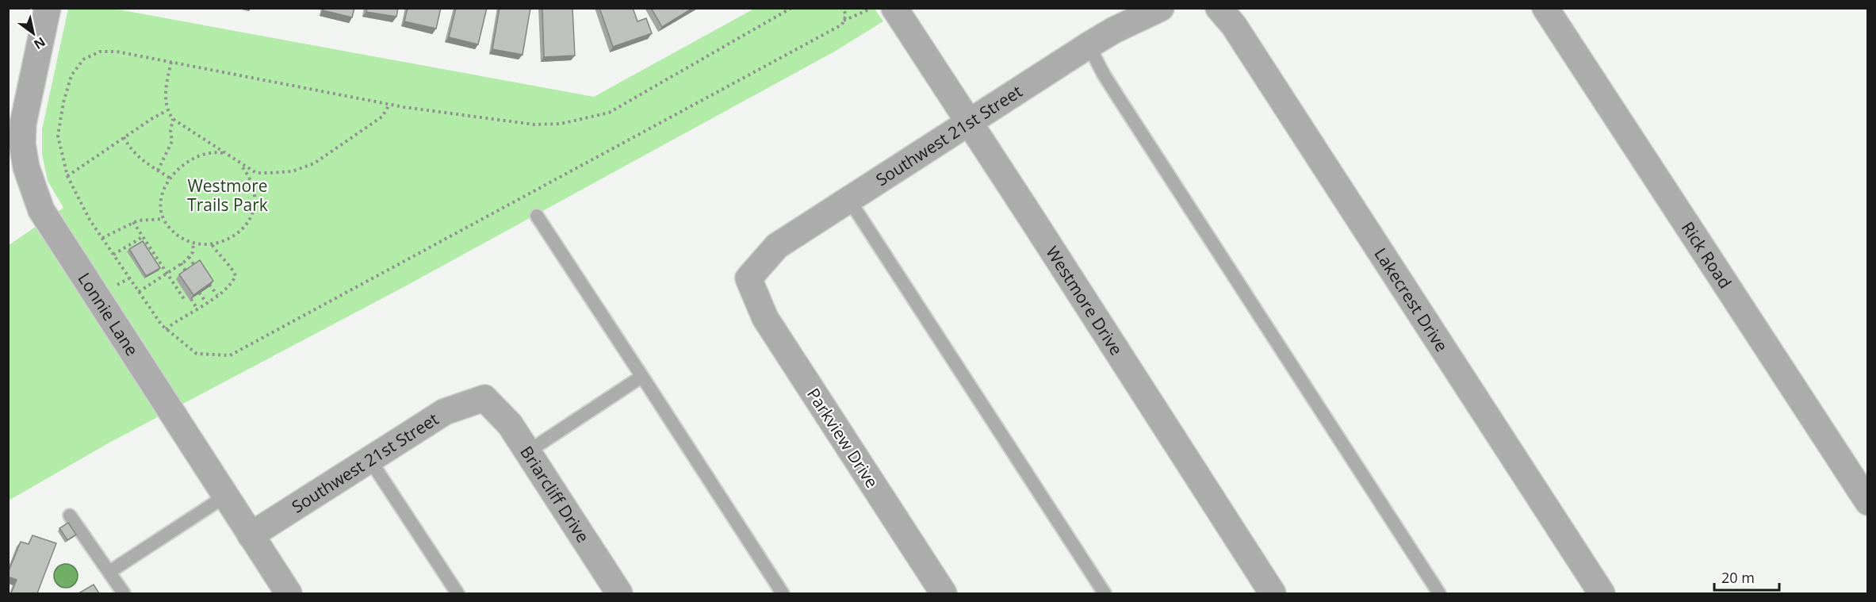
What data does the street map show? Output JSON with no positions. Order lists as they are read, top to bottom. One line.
{"streets":{"street":["Southwest 21st Street","Rick Road","Lakecrest Drive","Westmore Drive","Lonnie Lane","Parkview Drive","Briarcliff Drive"]},"crossings":[["Southwest 21st Street","Westmore Drive"],["Southwest 21st Street","Lonnie Lane"],["Southwest 21st Street","Parkview Drive"],["Southwest 21st Street","Briarcliff Drive"]],"parks":["Westmore Trails Park"],"scale_bar":"20 m","north":"bottom right"}
